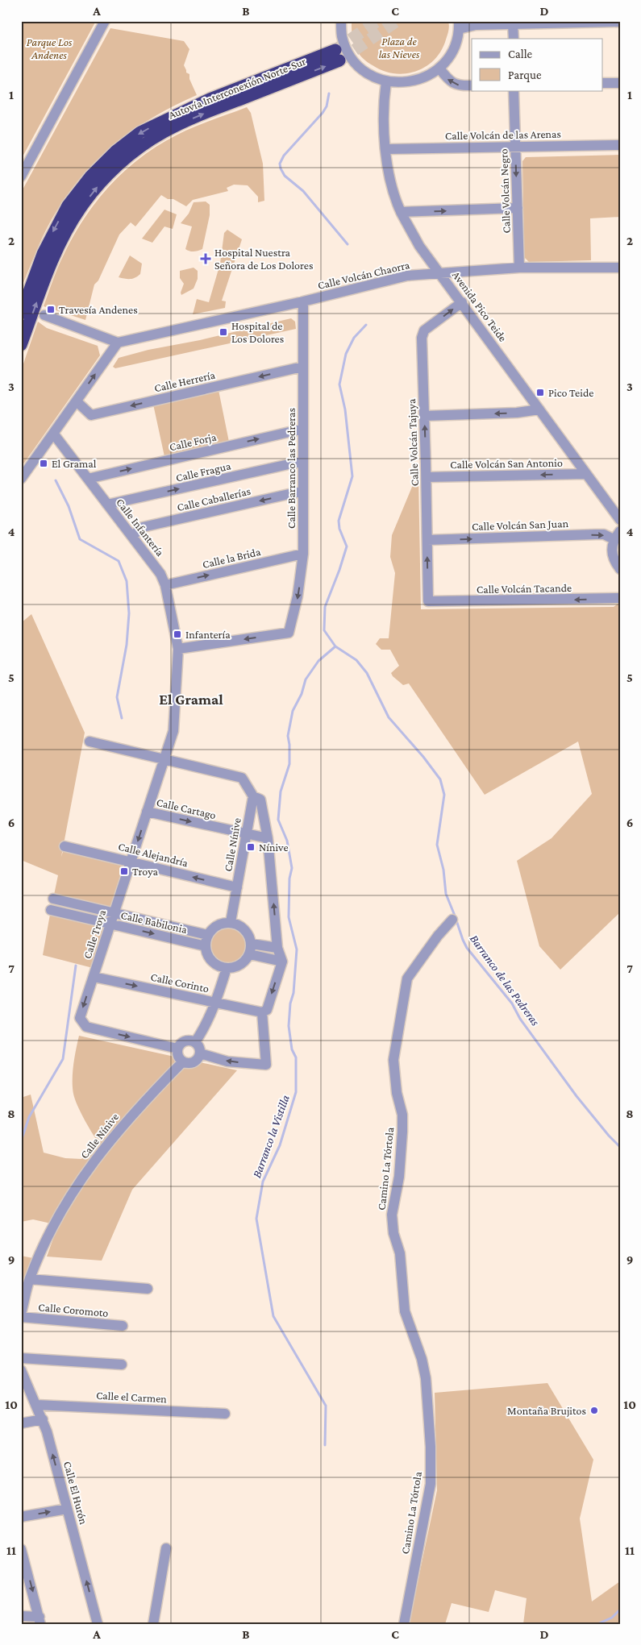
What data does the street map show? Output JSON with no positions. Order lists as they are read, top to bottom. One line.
{"streets":{"highway":["Autovía Interconexión Norte-Sur"],"street":["Calle Volcán de las Arenas","Calle Volcán Negro","Calle Volcán Chaorra","Avenida Pico Teide","Calle Herrería","Calle Forja","Calle Volcán Tajuya","Calle Volcán San Antonio","Calle Barranco las Pedreras","Calle Fragua","Calle Caballerías","Calle Volcán San Juan","Calle Infantería","Calle la Brida","Calle Volcán Tacande","Calle Cartago","Calle Nínive","Calle Alejandría","Calle Babilonia","Calle Troya","Calle Corinto","Camino La Tórtola","Calle Coromoto","Calle el Carmen","Calle El Hurón"]},"crossings":[["Calle Volcán de las Arenas","Calle Volcán Negro"],["Calle Volcán de las Arenas","Avenida Pico Teide"],["Calle Volcán Negro","Calle Volcán Chaorra"],["Calle Volcán Chaorra","Avenida Pico Teide"],["Calle Volcán Chaorra","Calle Barranco las Pedreras"],["Avenida Pico Teide","Calle Volcán Tajuya"],["Avenida Pico Teide","Calle Volcán San Antonio"],["Calle Herrería","Calle Barranco las Pedreras"],["Calle Forja","Calle Barranco las Pedreras"],["Calle Forja","Calle Infantería"],["Calle Volcán Tajuya","Calle Volcán San Antonio"],["Calle Volcán Tajuya","Calle Volcán San Juan"],["Calle Volcán Tajuya","Calle Volcán Tacande"],["Calle Barranco las Pedreras","Calle Fragua"],["Calle Barranco las Pedreras","Calle Caballerías"],["Calle Barranco las Pedreras","Calle Infantería"],["Calle Barranco las Pedreras","Calle la Brida"],["Calle Fragua","Calle Infantería"],["Calle Caballerías","Calle Infantería"],["Calle Infantería","Calle la Brida"],["Calle Infantería","Calle Troya"],["Calle Cartago","Calle Nínive"],["Calle Cartago","Calle Troya"],["Calle Nínive","Calle Alejandría"],["Calle Nínive","Calle Babilonia"],["Calle Nínive","Calle Troya"],["Calle Alejandría","Calle Troya"],["Calle Babilonia","Calle Troya"],["Calle Troya","Calle Corinto"],["Calle el Carmen","Calle El Hurón"]],"one_way":["Calle Herrería","Calle Forja","Calle Volcán Tajuya","Calle Barranco las Pedreras","Calle Fragua","Calle Caballerías","Calle Volcán San Juan","Calle la Brida","Calle Volcán Tacande","Calle Alejandría","Calle Corinto"],"districts":["El Gramal"],"water":["Barranco de las Pedreras","Barranco la Vistilla"],"parks":["Plaza de las Nieves","Parque Los Andenes"],"places":{"health":["Hospital Nuestra Señora de Los Dolores"],"transit":["Travesía Andenes","Hospital de Los Dolores","Pico Teide","El Gramal","Infantería","Nínive","Troya"],"other":["Montaña Brujitos"]},"legend":["Calle","Parque"],"grid":{"columns":["A","B","C","D"],"rows":["1","2","3","4","5","6","7","8","9","10","11"]}}
